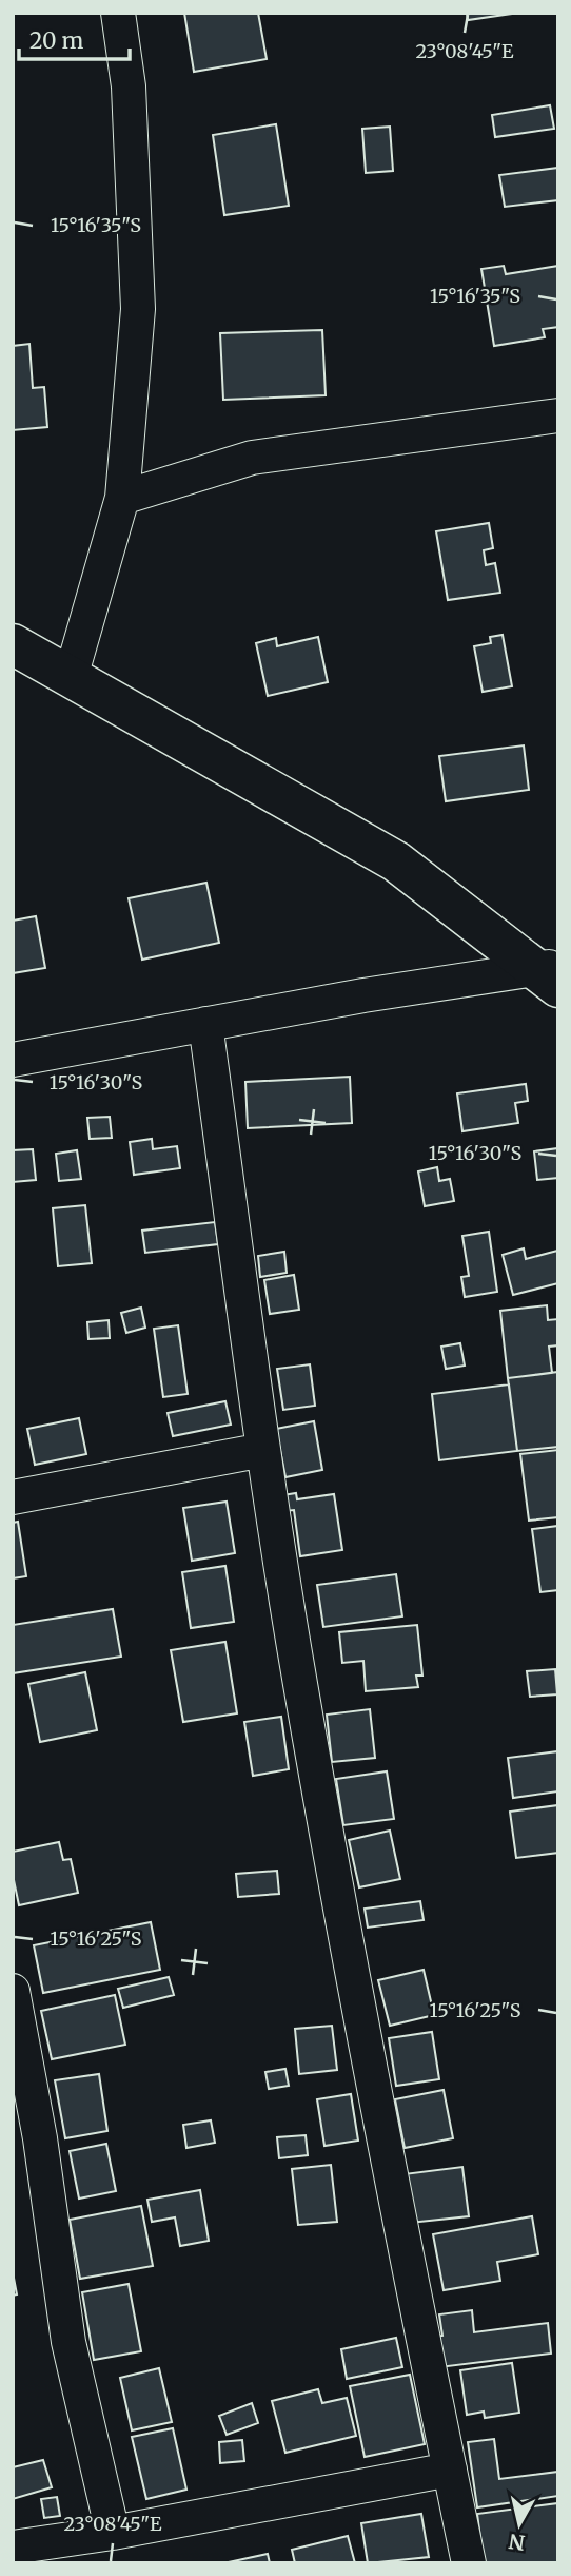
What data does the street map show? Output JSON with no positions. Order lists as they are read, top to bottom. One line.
{"scale_bar":"20 m","north":"bottom","coordinates":["23°08'45\"E","15°16'35\"S","15°16'30\"S","15°16'25\"S"]}
